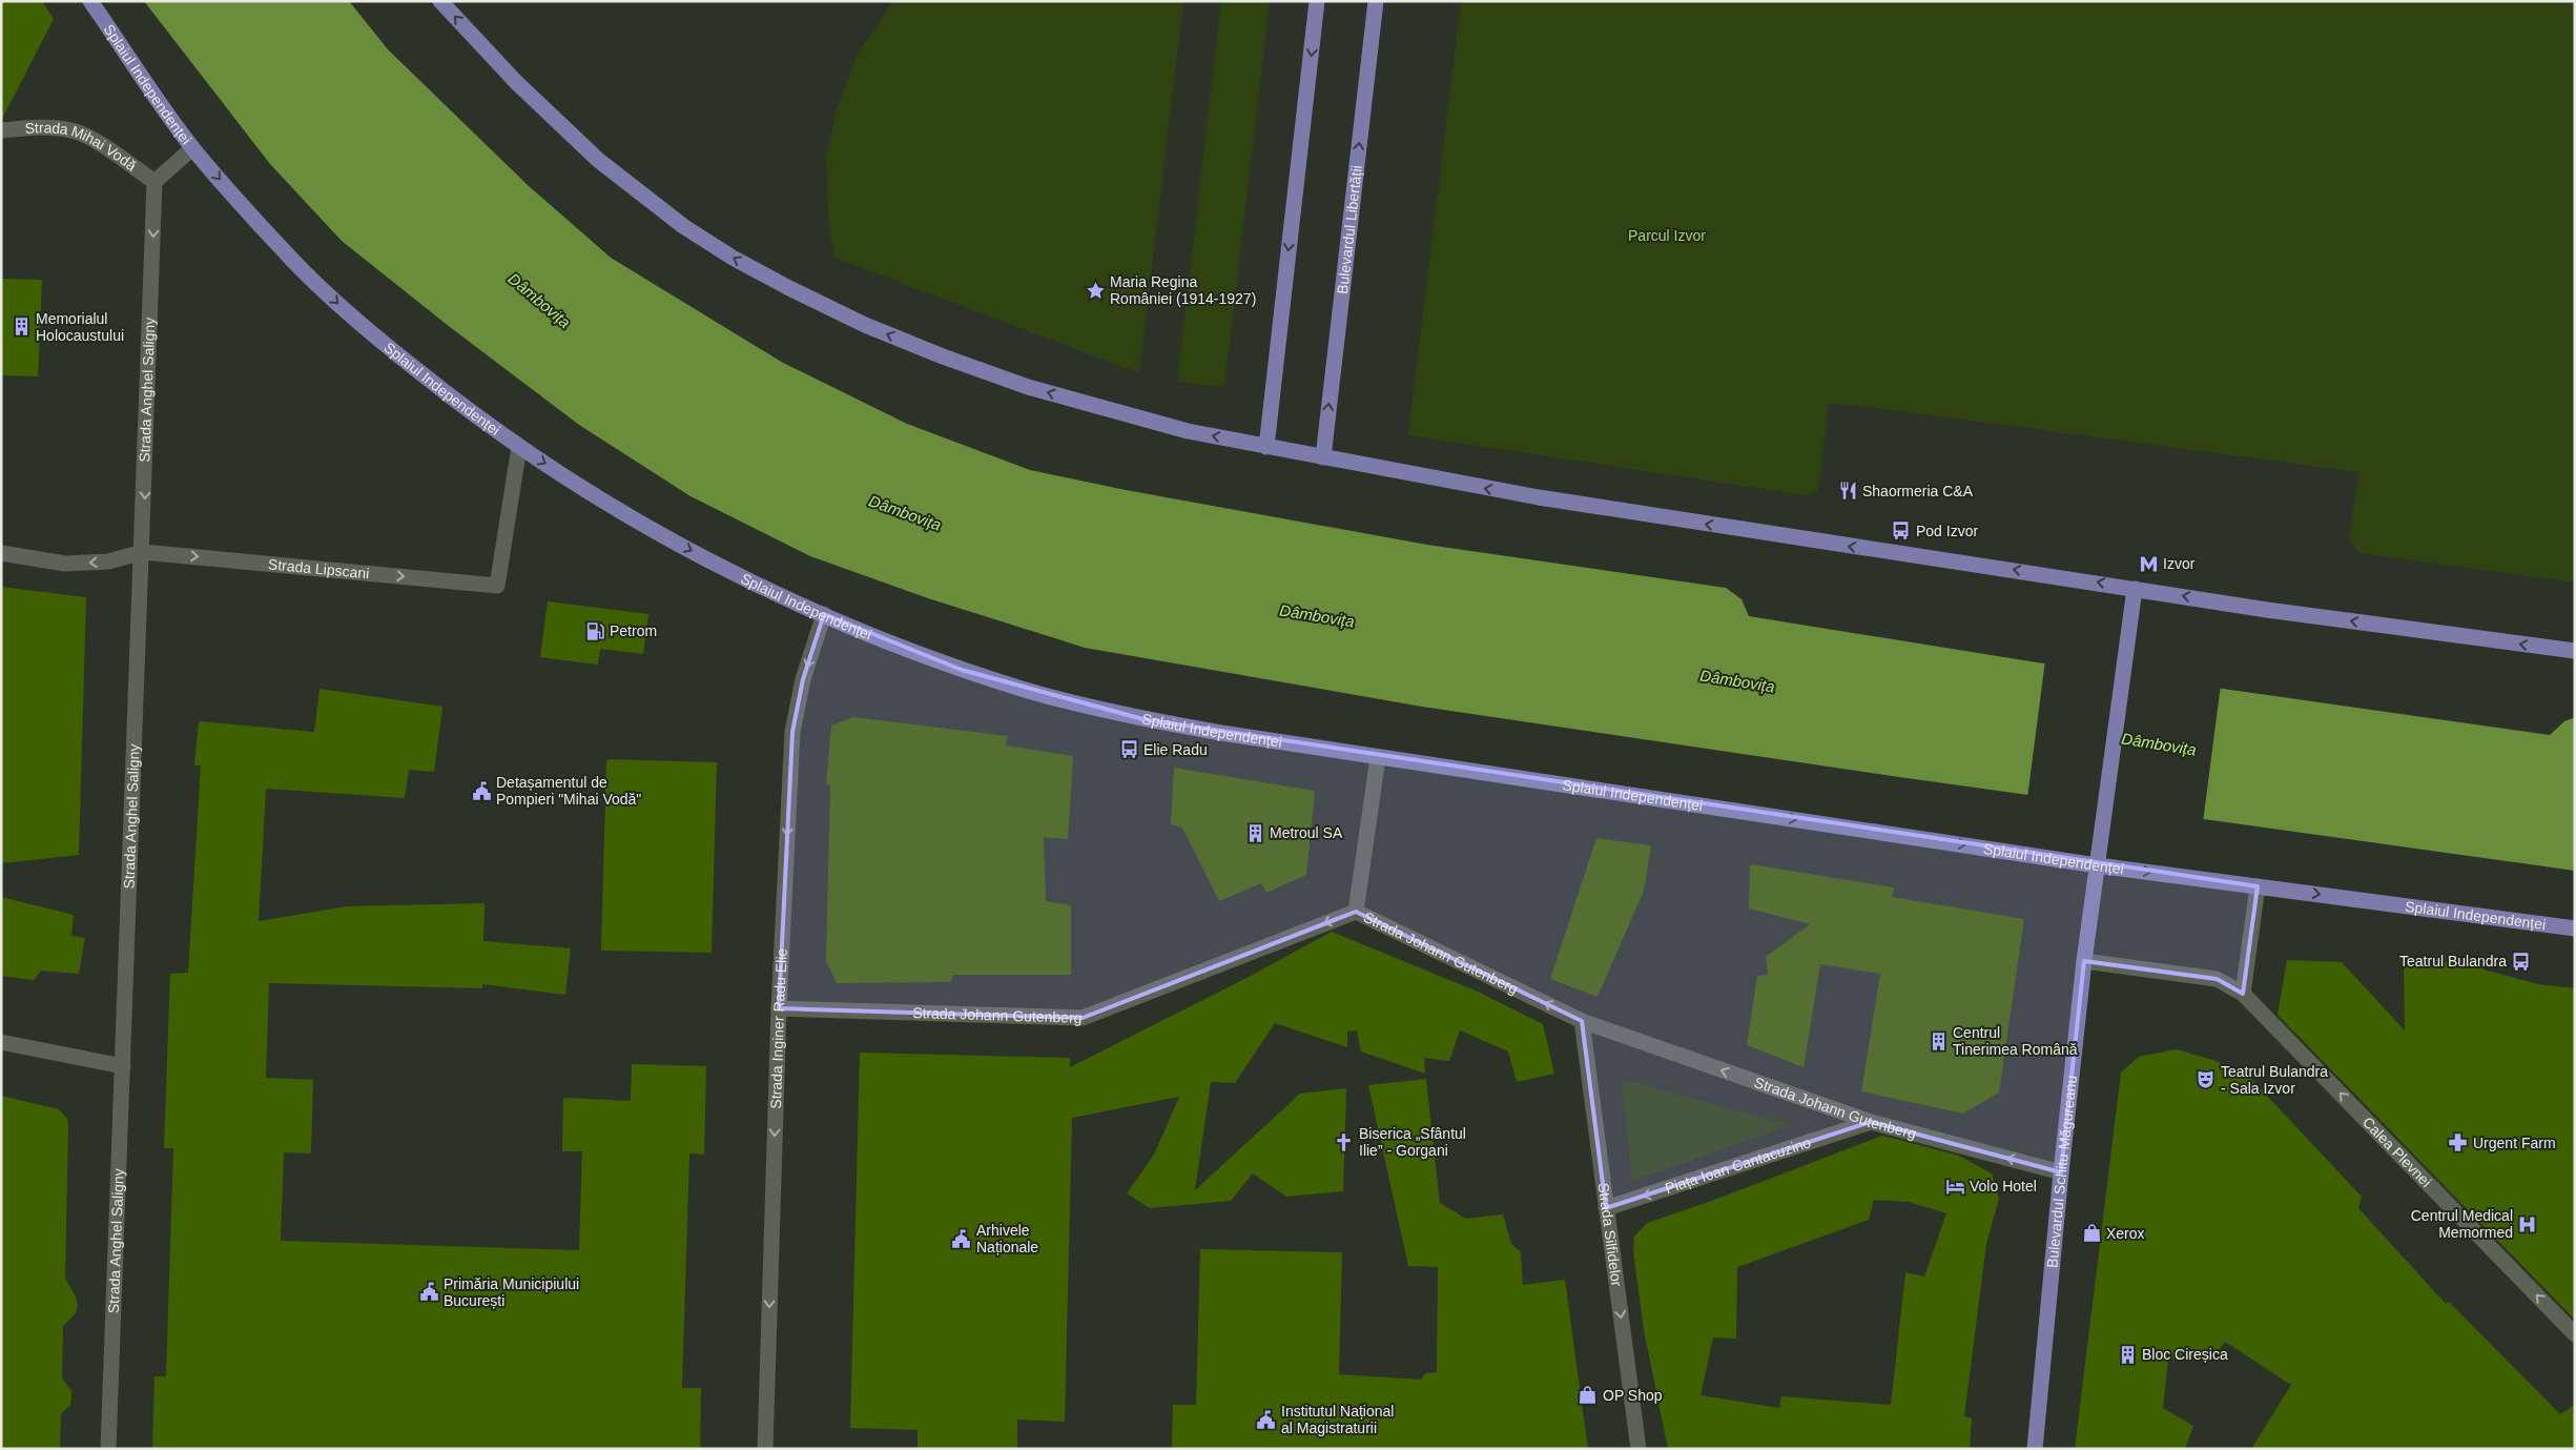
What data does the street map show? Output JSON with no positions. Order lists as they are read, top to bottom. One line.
{"streets":{"main road":["Splaiul Independenței","Bulevardul Libertății","Bulevardul Schitu Măgureanu"],"street":["Strada Mihai Vodă","Strada Anghel Saligny","Strada Lipscani","Strada Johann Gutenberg","Strada Inginer Radu Elie","Calea Plevnei","Piața Ioan Cantacuzino","Strada Silfidelor"]},"crossings":[["Splaiul Independenței","Strada Lipscani"],["Splaiul Independenței","Strada Inginer Radu Elie"],["Splaiul Independenței","Bulevardul Schitu Măgureanu"],["Strada Mihai Vodă","Strada Anghel Saligny"],["Strada Anghel Saligny","Strada Lipscani"],["Strada Johann Gutenberg","Strada Inginer Radu Elie"],["Strada Johann Gutenberg","Piața Ioan Cantacuzino"],["Strada Johann Gutenberg","Bulevardul Schitu Măgureanu"],["Strada Johann Gutenberg","Strada Silfidelor"],["Calea Plevnei","Bulevardul Schitu Măgureanu"],["Piața Ioan Cantacuzino","Strada Silfidelor"]],"one_way":["Splaiul Independenței","Strada Johann Gutenberg","Strada Inginer Radu Elie","Calea Plevnei","Piața Ioan Cantacuzino","Strada Silfidelor"],"water":["Dâmbovița"],"parks":["Parcul Izvor"],"places":{"place":["Maria Regina României (1914-1927)"],"building":["Memorialul Holocaustului","Metroul SA","Centrul Tinerimea Română","Bloc Cireșica"],"restaurant":["Shaormeria C&A"],"bus stop":["Pod Izvor","Elie Radu","Teatrul Bulandra"],"metro station":["Izvor"],"fuel station":["Petrom"],"public building":["Detașamentul de Pompieri \"Mihai Vodă\"","Arhivele Naționale","Primăria Municipiului București","Institutul Național al Magistraturii"],"theatre":["Teatrul Bulandra - Sala Izvor"],"church":["Biserica „Sfântul Ilie” - Gorgani"],"pharmacy":["Urgent Farm"],"hotel":["Volo Hotel"],"hospital":["Centrul Medical Memormed"],"shop":["Xerox","OP Shop"]}}
